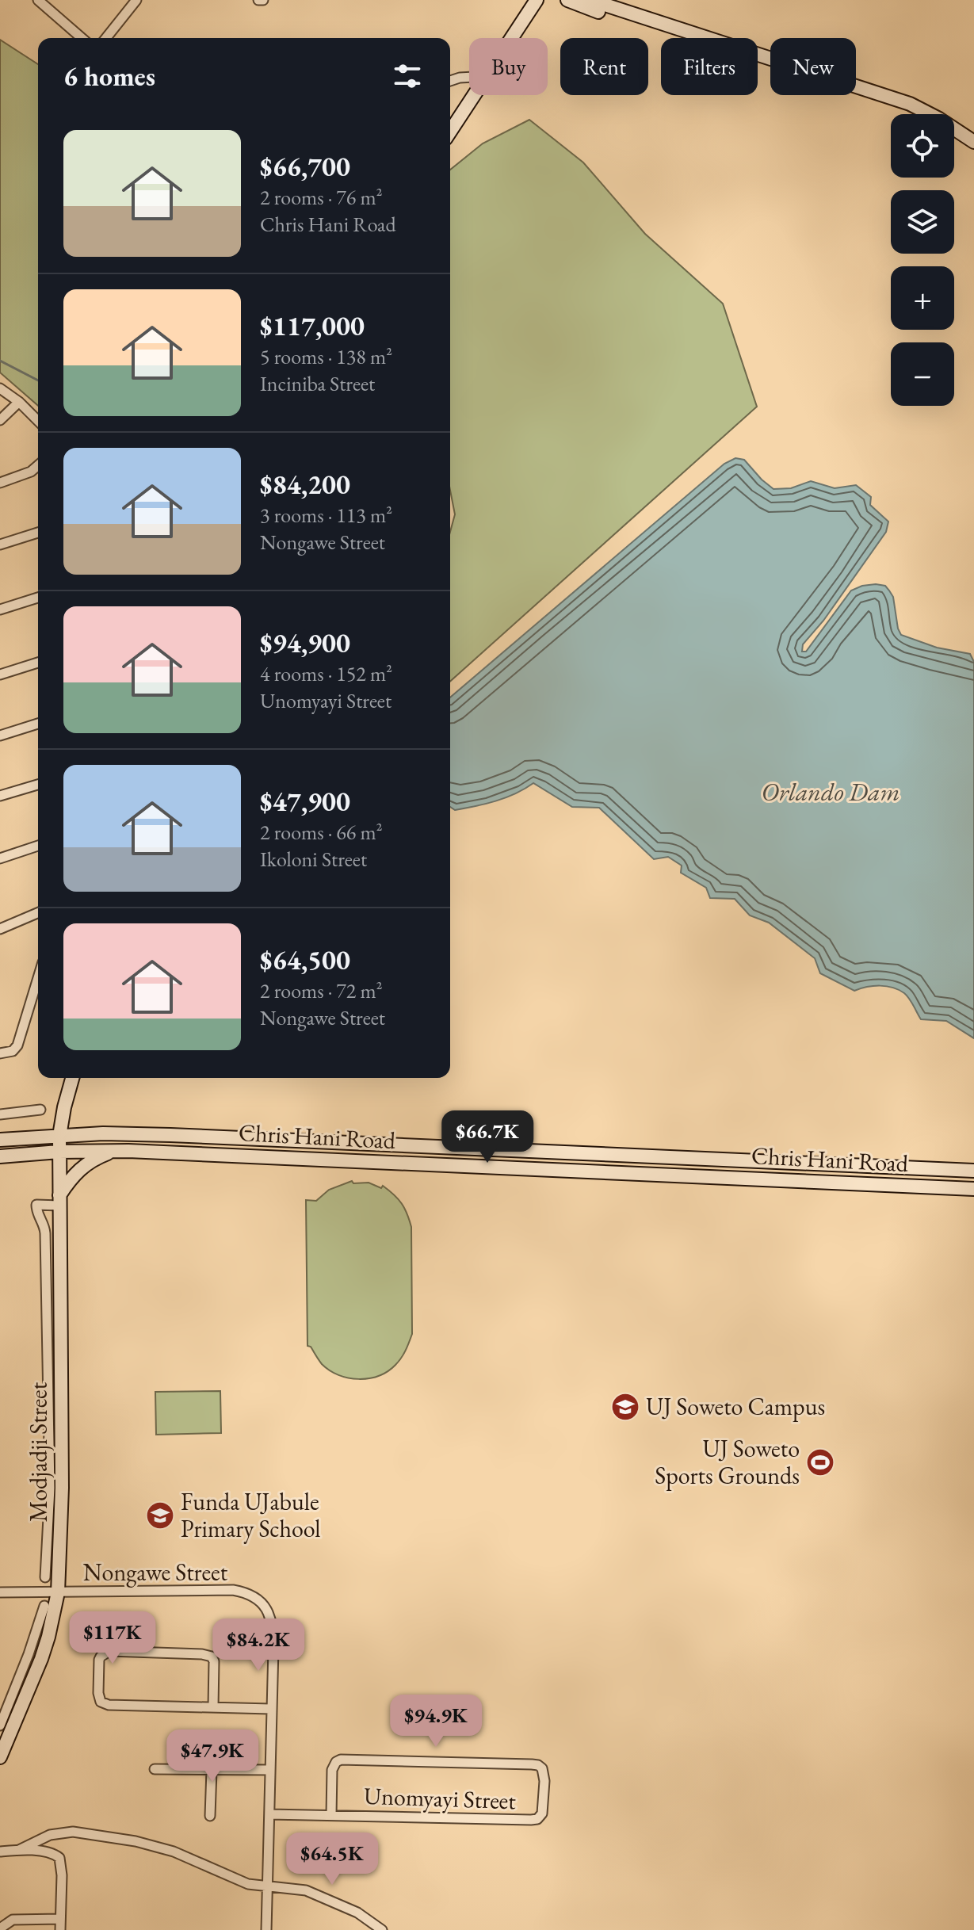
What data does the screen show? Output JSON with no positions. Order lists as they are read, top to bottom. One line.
{"streets":{"main road":["Chris Hani Road","Modjadji Street"],"street":["Nongawe Street","Unomyayi Street"]},"crossings":[["Chris Hani Road","Modjadji Street"],["Modjadji Street","Nongawe Street"],["Nongawe Street","Unomyayi Street"]],"water":["Orlando Dam"],"places":{"school or university":["UJ Soweto Campus","Funda UJabule Primary School"],"sports":["UJ Soweto Sports Grounds"]},"page":{"chip":["Buy","Rent","Filters","New"],"heading":"6 homes","map_buttons":["+","−"],"list":[{"name":"$66,700","note":"2 rooms · 76 m² · Chris Hani Road"},{"name":"$117,000","note":"5 rooms · 138 m² · Inciniba Street"},{"name":"$84,200","note":"3 rooms · 113 m² · Nongawe Street"},{"name":"$94,900","note":"4 rooms · 152 m² · Unomyayi Street"},{"name":"$47,900","note":"2 rooms · 66 m² · Ikoloni Street"},{"name":"$64,500","note":"2 rooms · 72 m² · Nongawe Street"}],"price":["$66.7K","$117K","$84.2K","$94.9K","$47.9K","$64.5K"]}}
